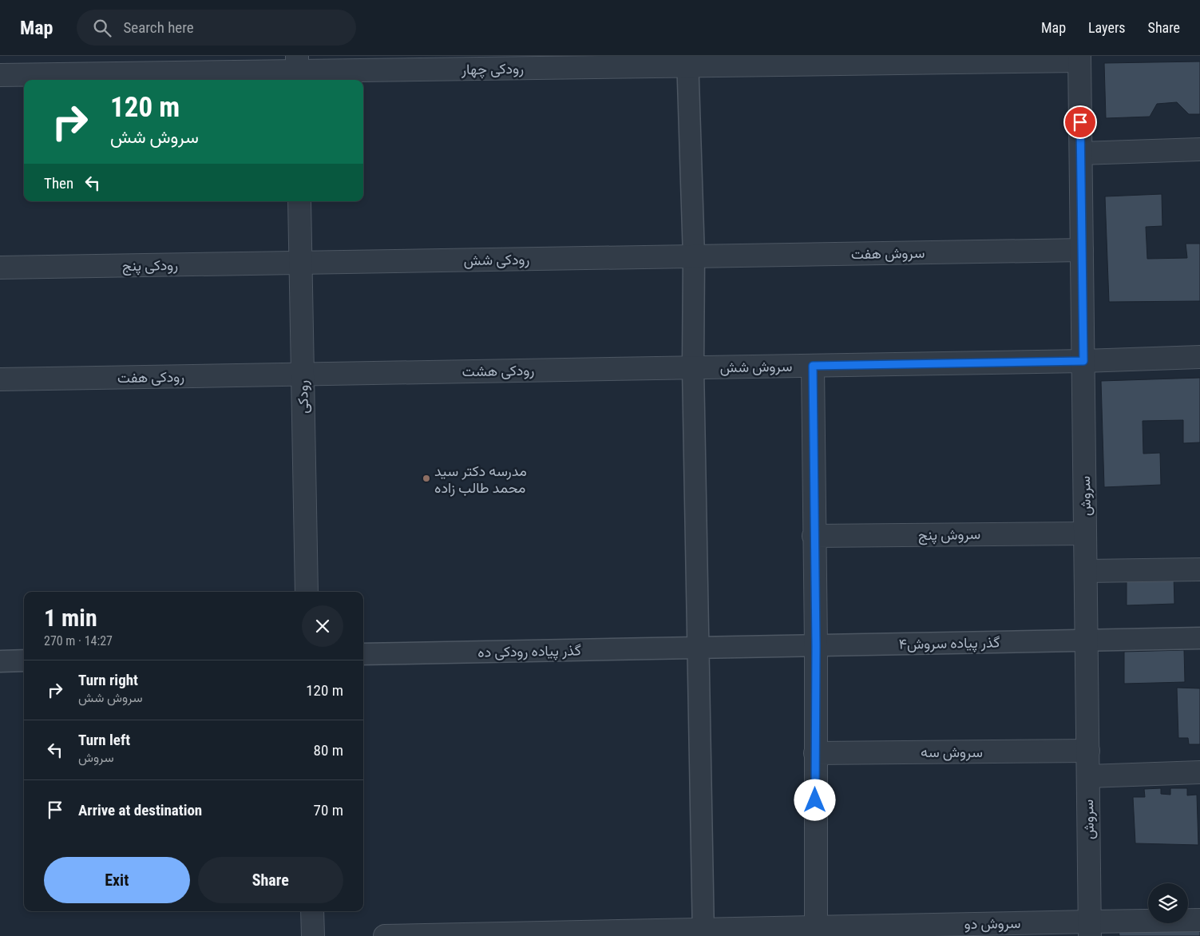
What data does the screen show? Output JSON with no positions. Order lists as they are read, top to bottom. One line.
{"streets":{"street":["رودکی چهار","سروش هفت","رودکی شش","رودکی پنج","سروش شش","رودکی هشت","رودکی هفت","رودکی","سروش","سروش پنج","گذر پیاده سروش۴","گذر پیاده رودکی ده","سروش سه","سروش دو"]},"crossings":[["رودکی چهار","سروش"],["سروش هفت","رودکی شش"],["سروش هفت","سروش"],["رودکی شش","رودکی پنج"],["رودکی شش","رودکی"],["رودکی پنج","رودکی"],["سروش شش","رودکی هشت"],["سروش شش","سروش"],["رودکی هشت","رودکی هفت"],["رودکی هشت","رودکی"],["رودکی هفت","رودکی"],["سروش","سروش پنج"],["سروش","گذر پیاده سروش۴"],["سروش","سروش سه"],["سروش","سروش دو"],["گذر پیاده سروش۴","گذر پیاده رودکی ده"]],"places":["مدرسه دکتر سید محمد طالب زاده"],"page":{"header":"Map","search":"Search here","nav":["Map","Layers","Share"],"turn":["120 m","سروش شش"],"then":"Then","heading":["1 min","270 m · 14:27"],"list":[{"name":"Turn right","note":"سروش شش","value":"120 m"},{"name":"Turn left","note":"سروش","value":"80 m"},{"name":"Arrive at destination","value":"70 m"}],"buttons":["Exit","Share"]}}
